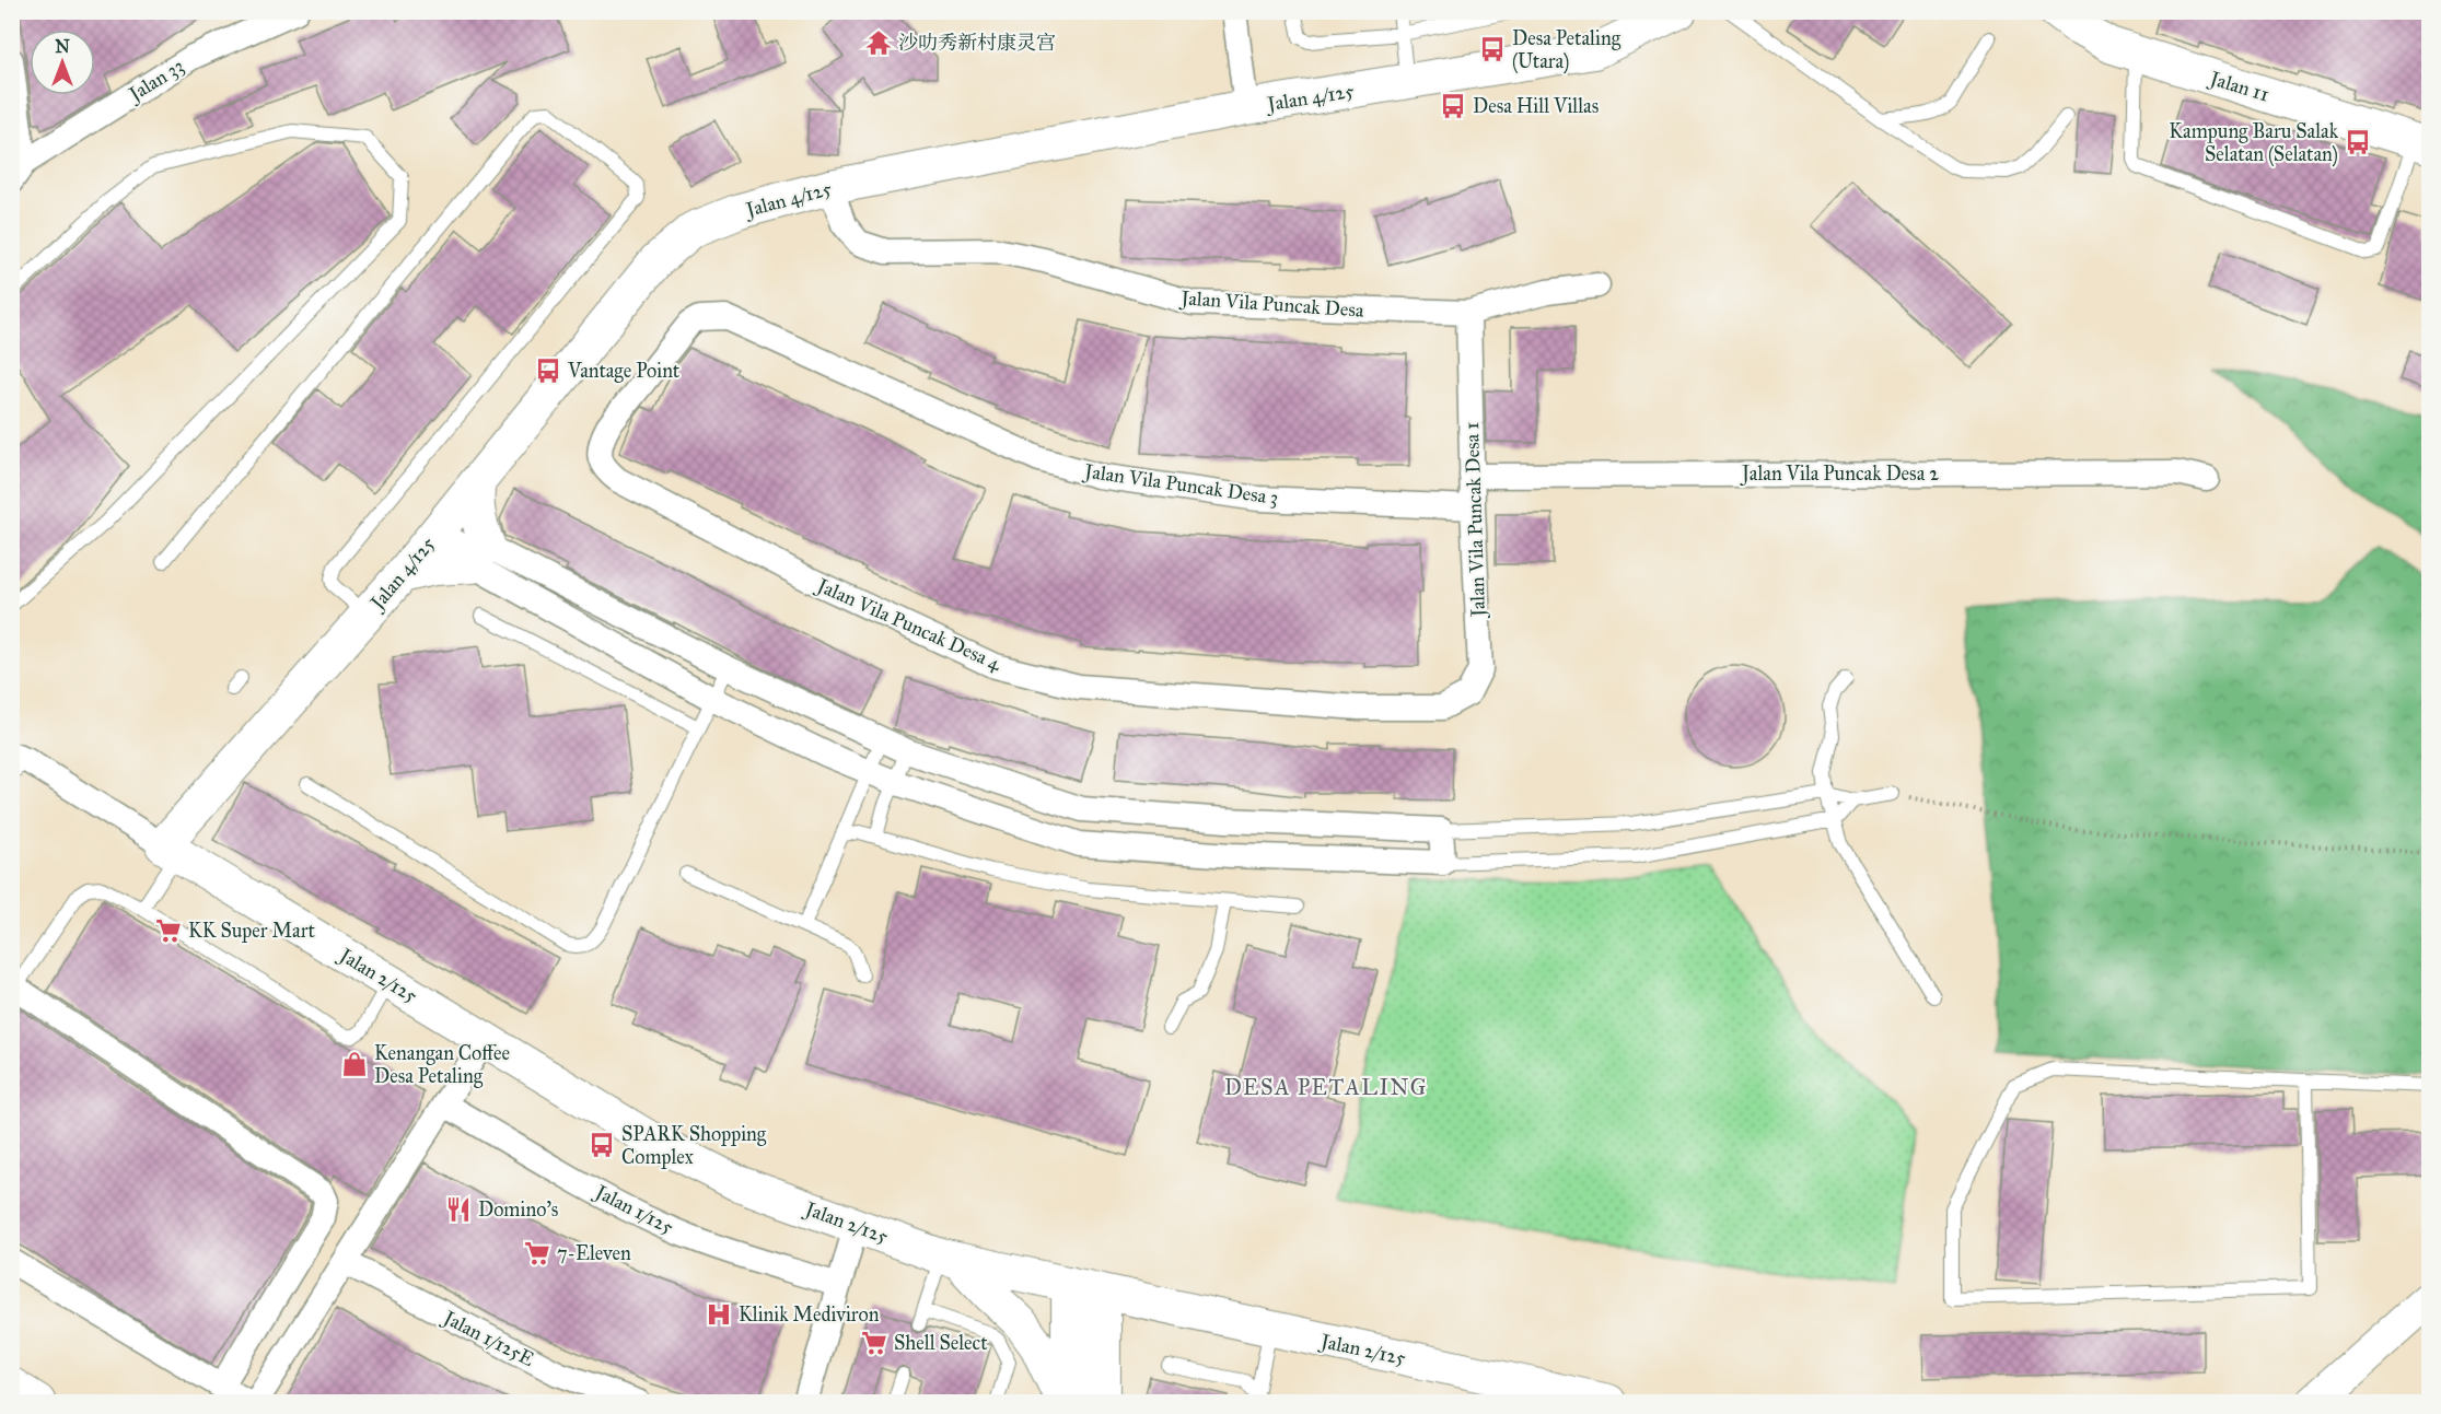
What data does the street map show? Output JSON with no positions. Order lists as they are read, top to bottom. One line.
{"streets":{"street":["Jalan 33","Jalan 11","Jalan 4/125","Jalan Vila Puncak Desa","Jalan Vila Puncak Desa 2","Jalan Vila Puncak Desa 3","Jalan Vila Puncak Desa 1","Jalan Vila Puncak Desa 4","Jalan 2/125","Jalan 1/125","Jalan 1/125E"]},"crossings":[["Jalan 4/125","Jalan Vila Puncak Desa"],["Jalan 4/125","Jalan 2/125"],["Jalan Vila Puncak Desa","Jalan Vila Puncak Desa 1"],["Jalan Vila Puncak Desa 2","Jalan Vila Puncak Desa 1"],["Jalan Vila Puncak Desa 3","Jalan Vila Puncak Desa 1"],["Jalan Vila Puncak Desa 3","Jalan Vila Puncak Desa 4"],["Jalan Vila Puncak Desa 1","Jalan Vila Puncak Desa 4"]],"districts":["DESA PETALING"],"places":{"temple":["沙叻秀新村康灵宫"],"bus stop":["Desa Petaling (Utara)","Desa Hill Villas","Kampung Baru Salak Selatan (Selatan)","Vantage Point","SPARK Shopping Complex"],"supermarket":["KK Super Mart","7-Eleven","Shell Select"],"shop":["Kenangan Coffee Desa Petaling"],"restaurant":["Domino's"],"hospital":["Klinik Mediviron"]},"north":"top"}
